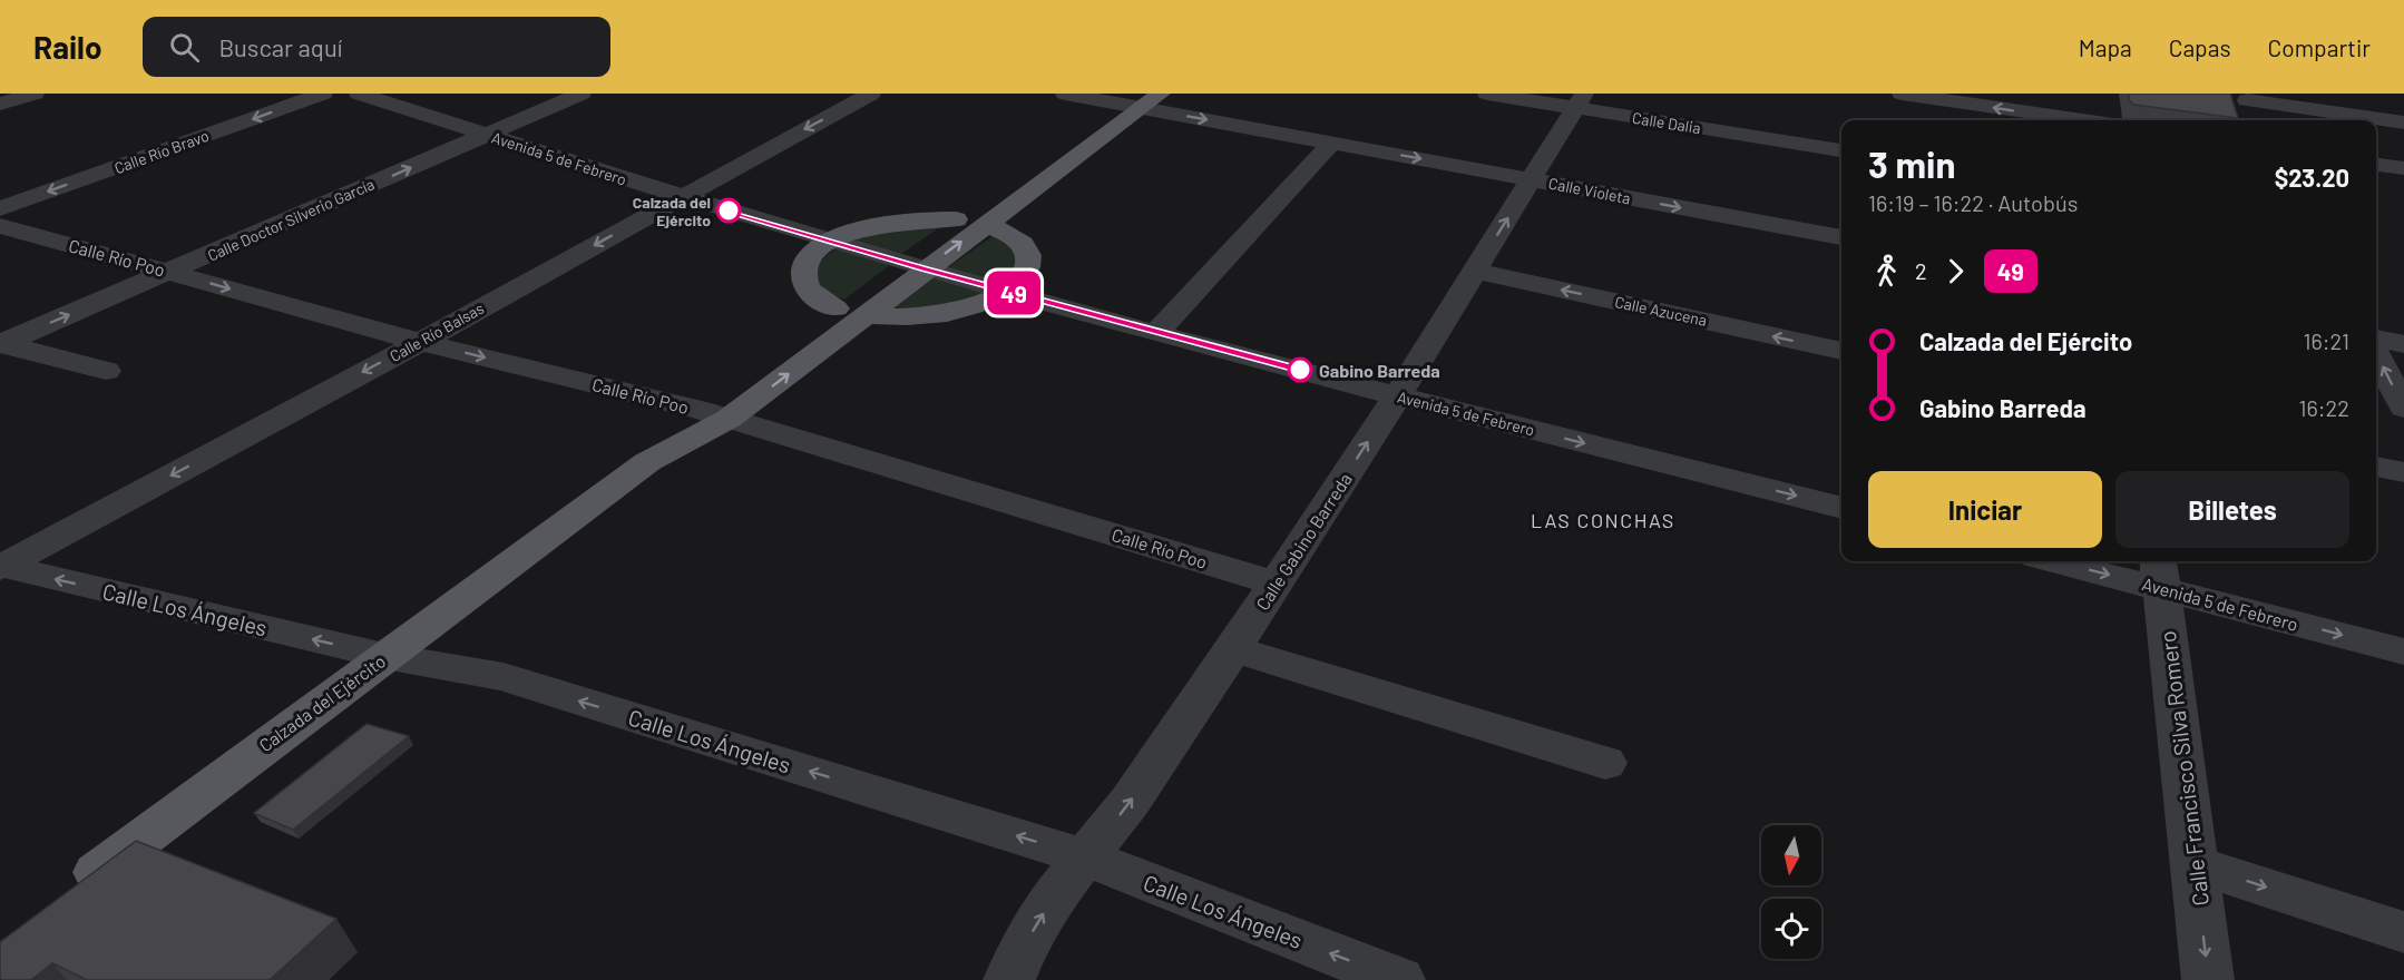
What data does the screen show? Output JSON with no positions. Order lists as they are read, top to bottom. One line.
{"streets":{"main road":["Calzada del Ejército"],"street":["Calle Dalia","Calle Río Bravo","Avenida 5 de Febrero","Calle Violeta","Calle Doctor Silverio García","Calle Río Poo","Calle Azucena","Calle Río Balsas","Calle Gabino Barreda","Calle Los Ángeles","Calle Francisco Silva Romero"]},"crossings":[["Calle Dalia","Calle Gabino Barreda"],["Avenida 5 de Febrero","Calle Doctor Silverio García"],["Avenida 5 de Febrero","Calle Río Balsas"],["Avenida 5 de Febrero","Calle Gabino Barreda"],["Avenida 5 de Febrero","Calzada del Ejército"],["Avenida 5 de Febrero","Calle Francisco Silva Romero"],["Calle Violeta","Calle Gabino Barreda"],["Calle Violeta","Calzada del Ejército"],["Calle Doctor Silverio García","Calle Río Poo"],["Calle Río Poo","Calle Río Balsas"],["Calle Río Poo","Calle Gabino Barreda"],["Calle Río Poo","Calzada del Ejército"],["Calle Azucena","Calle Gabino Barreda"],["Calle Río Balsas","Calle Los Ángeles"],["Calle Gabino Barreda","Calle Los Ángeles"],["Calle Los Ángeles","Calzada del Ejército"]],"one_way":["Calle Río Bravo","Calle Violeta","Calle Doctor Silverio García","Calle Río Poo","Calle Azucena","Calle Río Balsas","Calle Gabino Barreda","Calle Los Ángeles"],"districts":["LAS CONCHAS"],"places":["Calzada del Ejército","Gabino Barreda"],"lines":["bus line 49"],"north":"bottom","page":{"header":"Railo","search":"Buscar aquí","nav":["Mapa","Capas","Compartir"],"on_map":"49","heading":["3 min","16:19 – 16:22 · Autobús","$23.20"],"legs":["2","49"],"list":[{"name":"Calzada del Ejército","value":"16:21"},{"name":"Gabino Barreda","value":"16:22"}],"buttons":["Iniciar","Billetes"]}}
